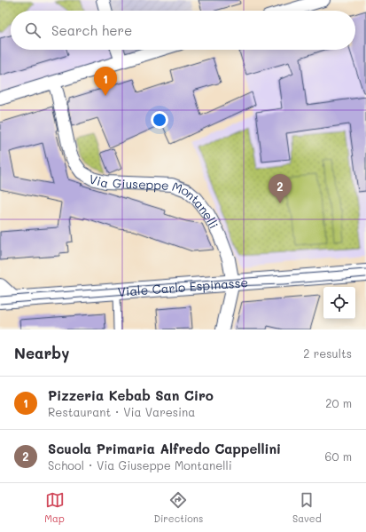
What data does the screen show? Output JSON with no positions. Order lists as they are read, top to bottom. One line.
{"streets":{"street":["Via Giuseppe Montanelli","Viale Carlo Espinasse"]},"crossings":[["Via Giuseppe Montanelli","Viale Carlo Espinasse"]],"page":{"search":"Search here","pins":["1","2"],"heading":["Nearby","2 results"],"list":[{"mark":"1","name":"Pizzeria Kebab San Ciro","note":"Restaurant · Via Varesina","value":"20 m"},{"mark":"2","name":"Scuola Primaria Alfredo Cappellini","note":"School · Via Giuseppe Montanelli","value":"60 m"}],"nav":["Map","Directions","Saved"]}}
